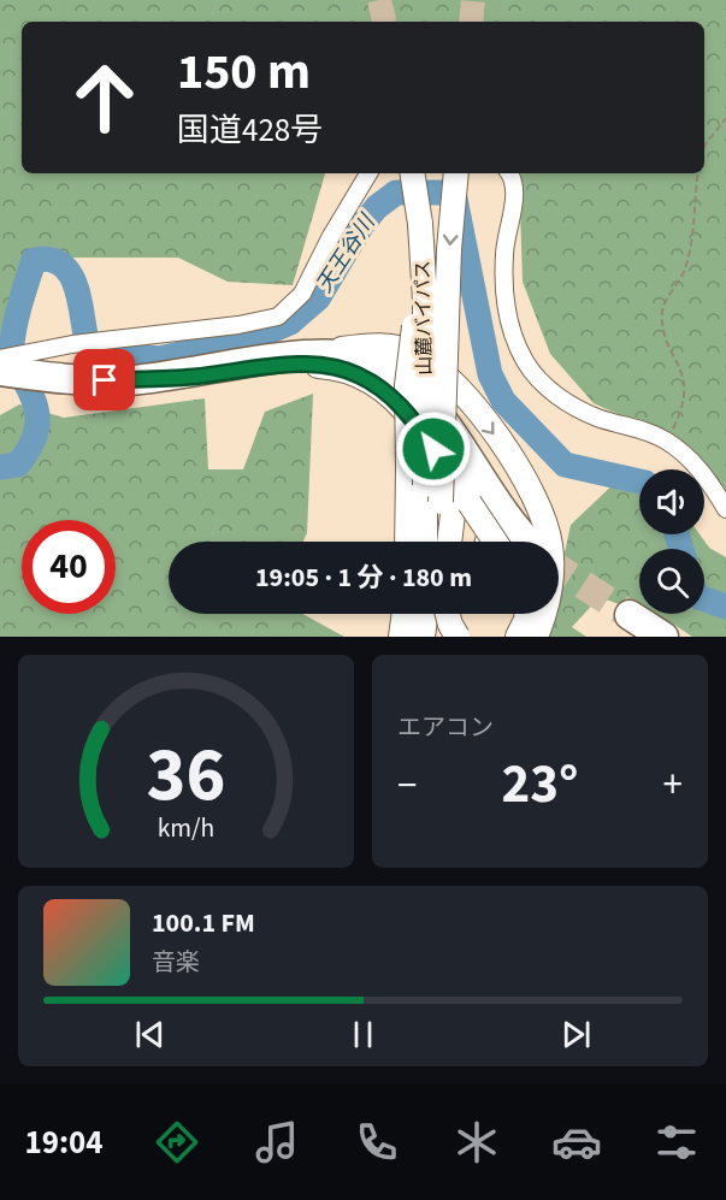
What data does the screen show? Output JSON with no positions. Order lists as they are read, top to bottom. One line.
{"streets":{"street":["山麓バイパス"]},"water":["天王谷川"],"page":{"turn":["150 m","国道428号"],"limit":"40","trip":"19:05 · 1 分 · 180 m","tile":"エアコン","heat":["−","23°","+"],"song":["100.1 FM","音楽"],"tabs":"19:04","gauge":["36","km/h"]}}
